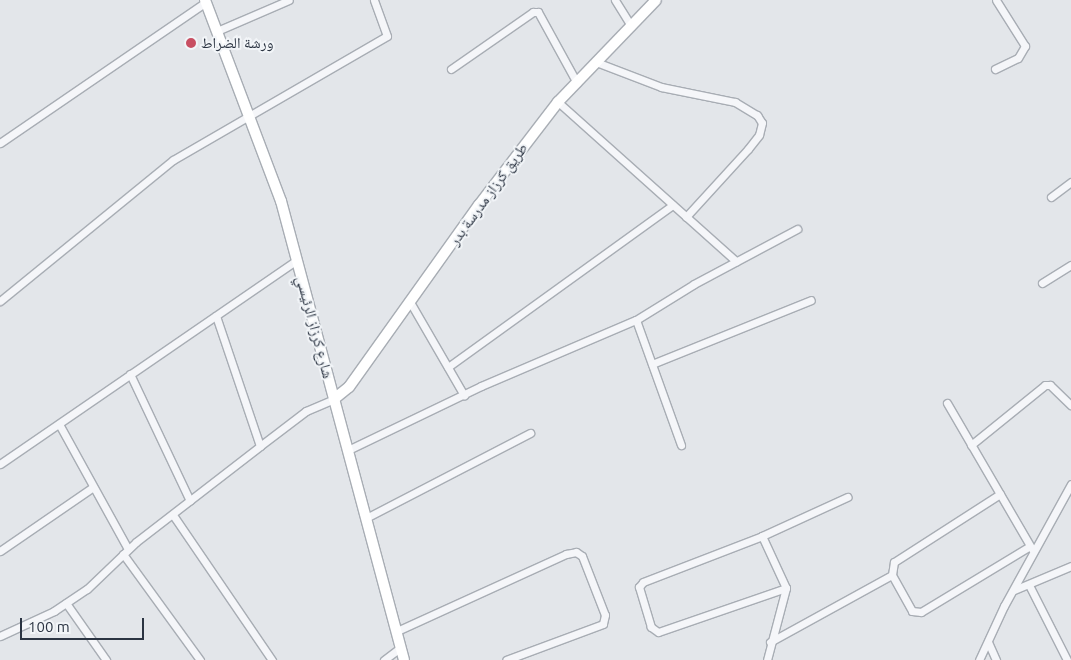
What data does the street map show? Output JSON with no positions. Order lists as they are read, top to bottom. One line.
{"streets":{"street":["طريق كرزاز مدرسة بدر","شارع كرزاز الرئيسي"]},"crossings":[["طريق كرزاز مدرسة بدر","شارع كرزاز الرئيسي"]],"places":["ورشة الضراط"],"scale_bar":"100 m"}
